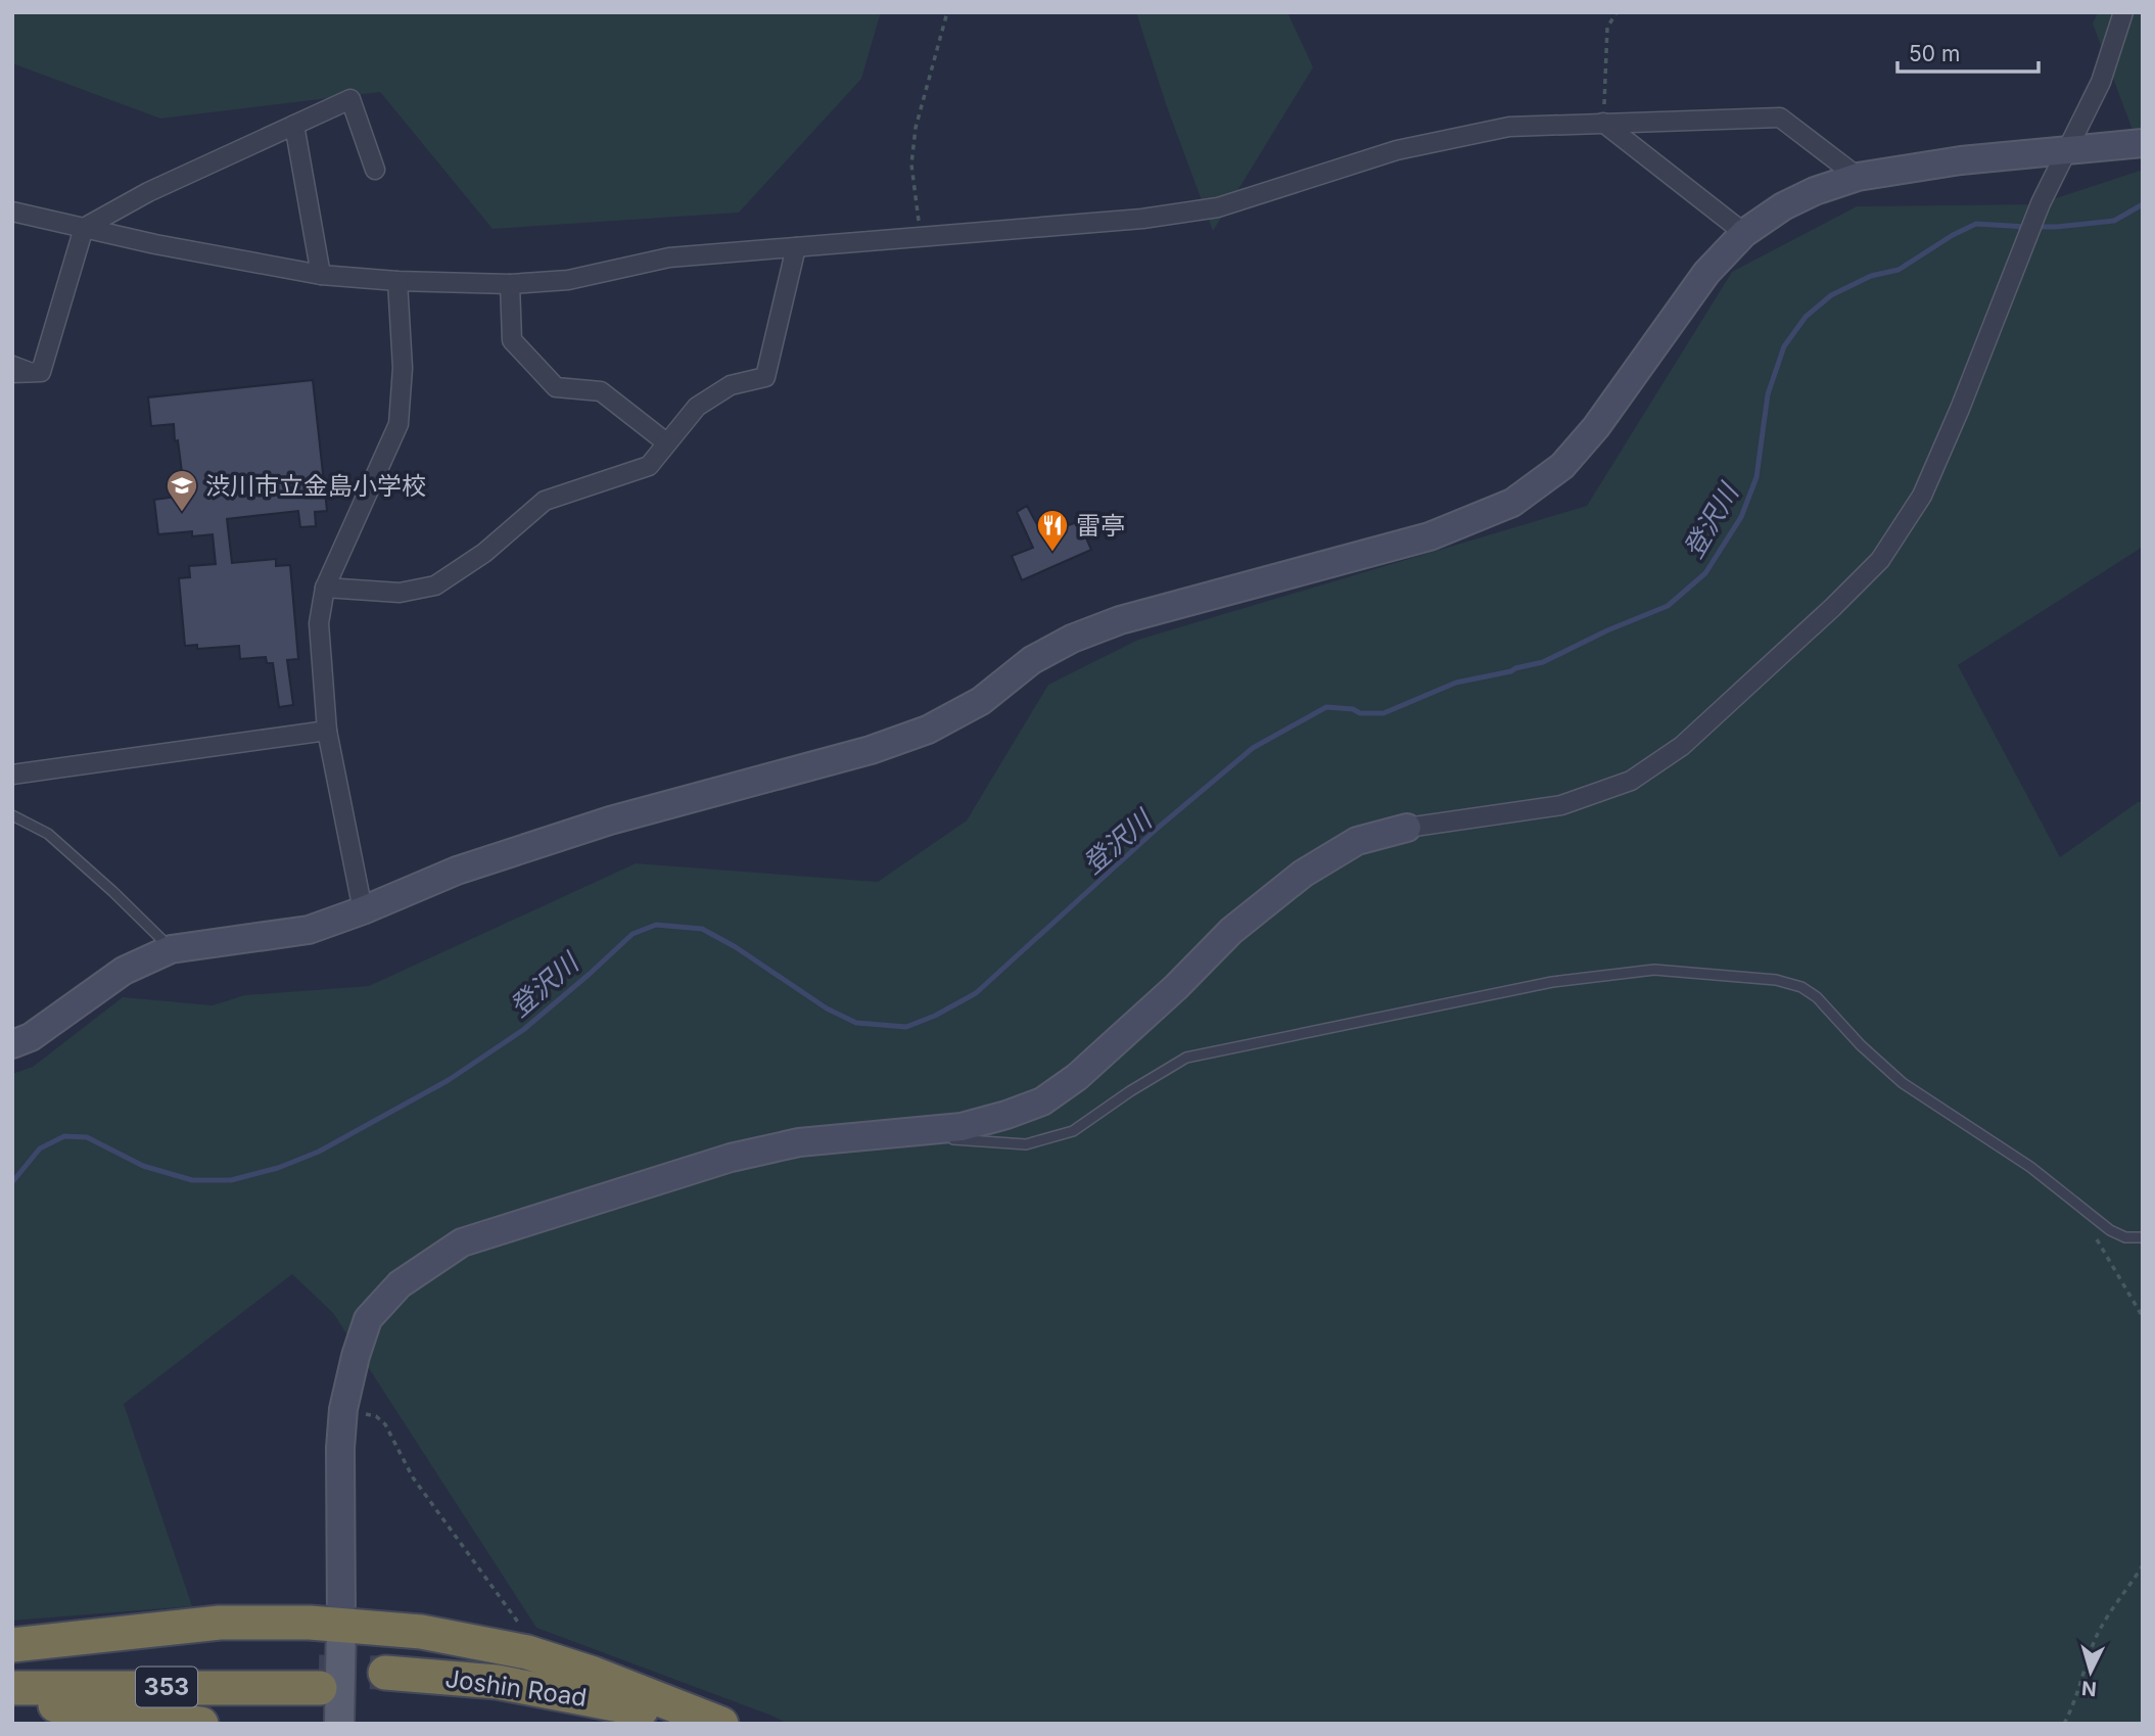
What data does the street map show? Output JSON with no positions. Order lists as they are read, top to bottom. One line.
{"streets":{"highway":["353","Joshin Road"]},"water":["登沢川"],"places":{"school or university":["渋川市立金島小学校"],"restaurant":["雷亭"]},"scale_bar":"50 m","north":"bottom"}
